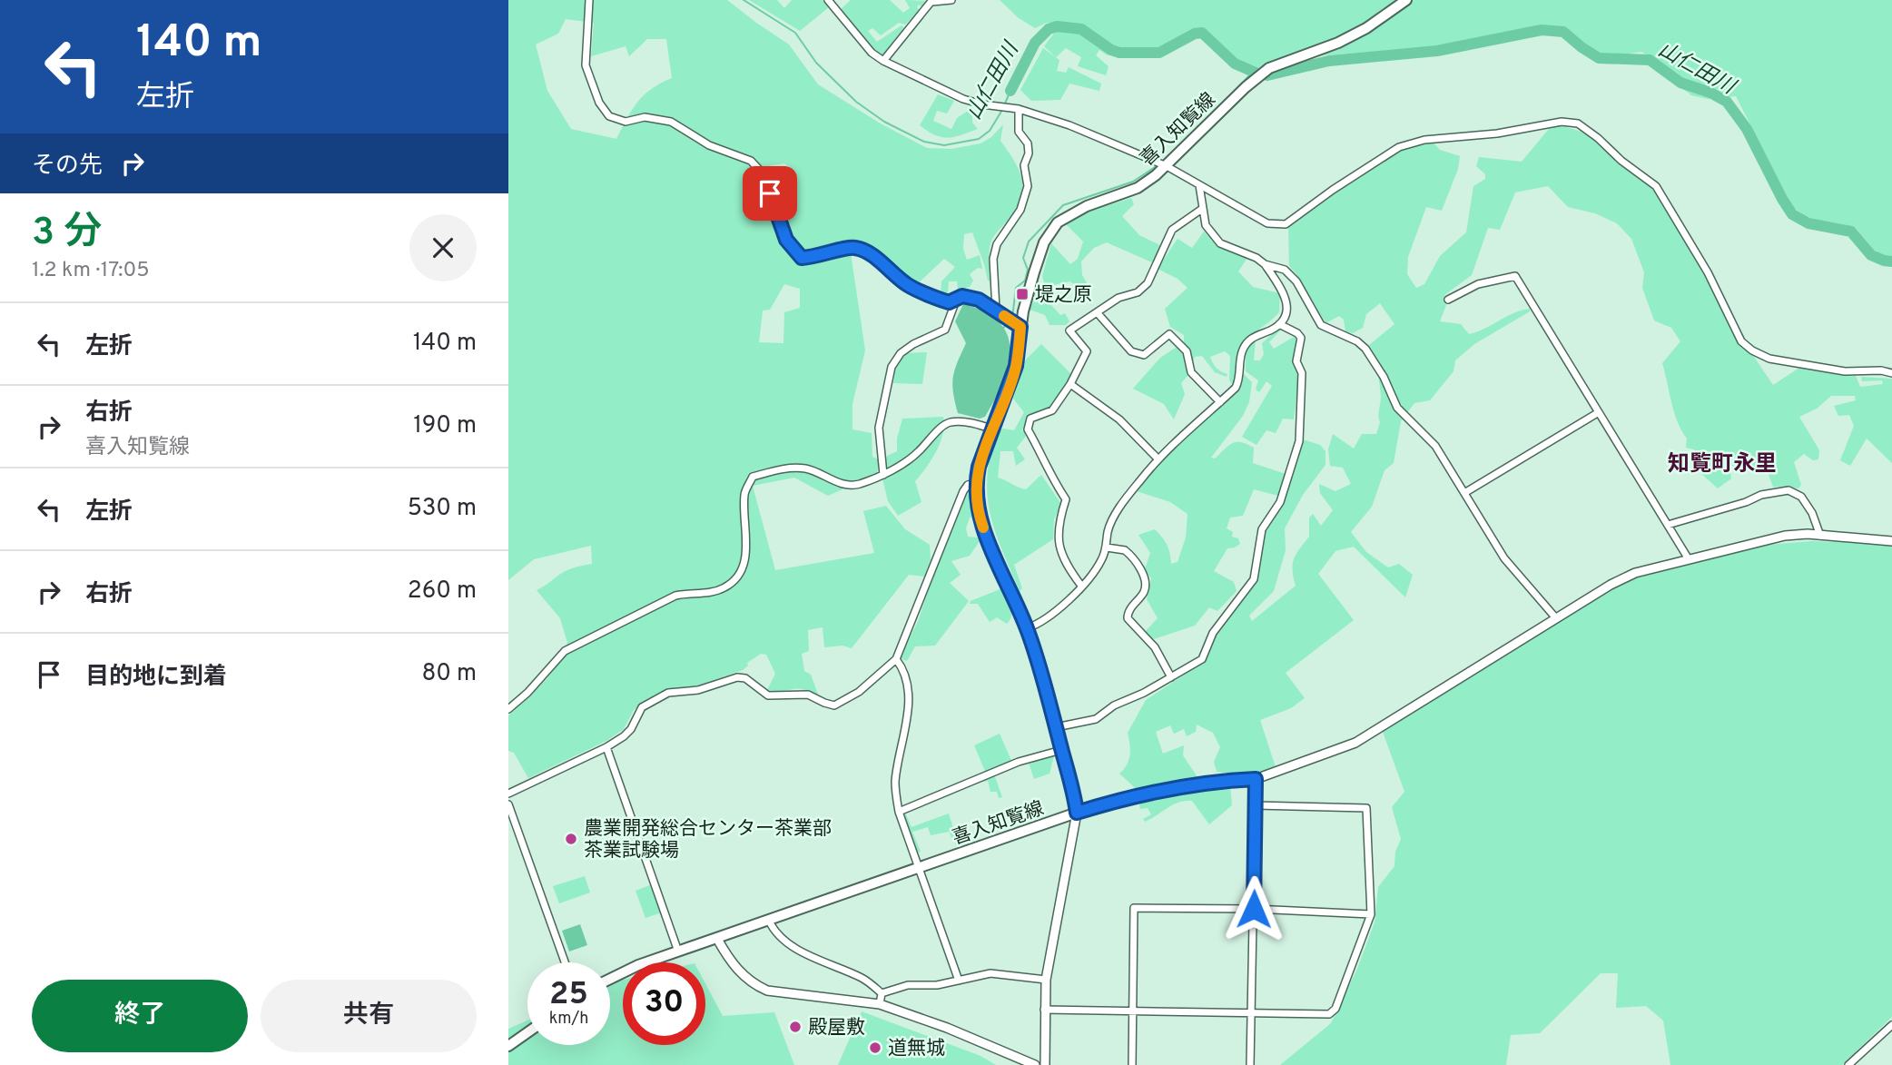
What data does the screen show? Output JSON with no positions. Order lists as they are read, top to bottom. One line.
{"streets":{"main road":["喜入知覧線"]},"districts":["知覧町永里"],"water":["山仁田川"],"places":{"transit":["堤之原"],"other":["農業開発総合センター茶業部 茶業試験場","殿屋敷","道無城"]},"page":{"turn":["140 m","左折"],"then":"その先","heading":["3 分","1.2 km · 17:05"],"list":[{"name":"左折","value":"140 m"},{"name":"右折","note":"喜入知覧線","value":"190 m"},{"name":"左折","value":"530 m"},{"name":"右折","value":"260 m"},{"name":"目的地に到着","value":"80 m"}],"speed":"25 km/h","limit":"30","buttons":["終了","共有"]}}
